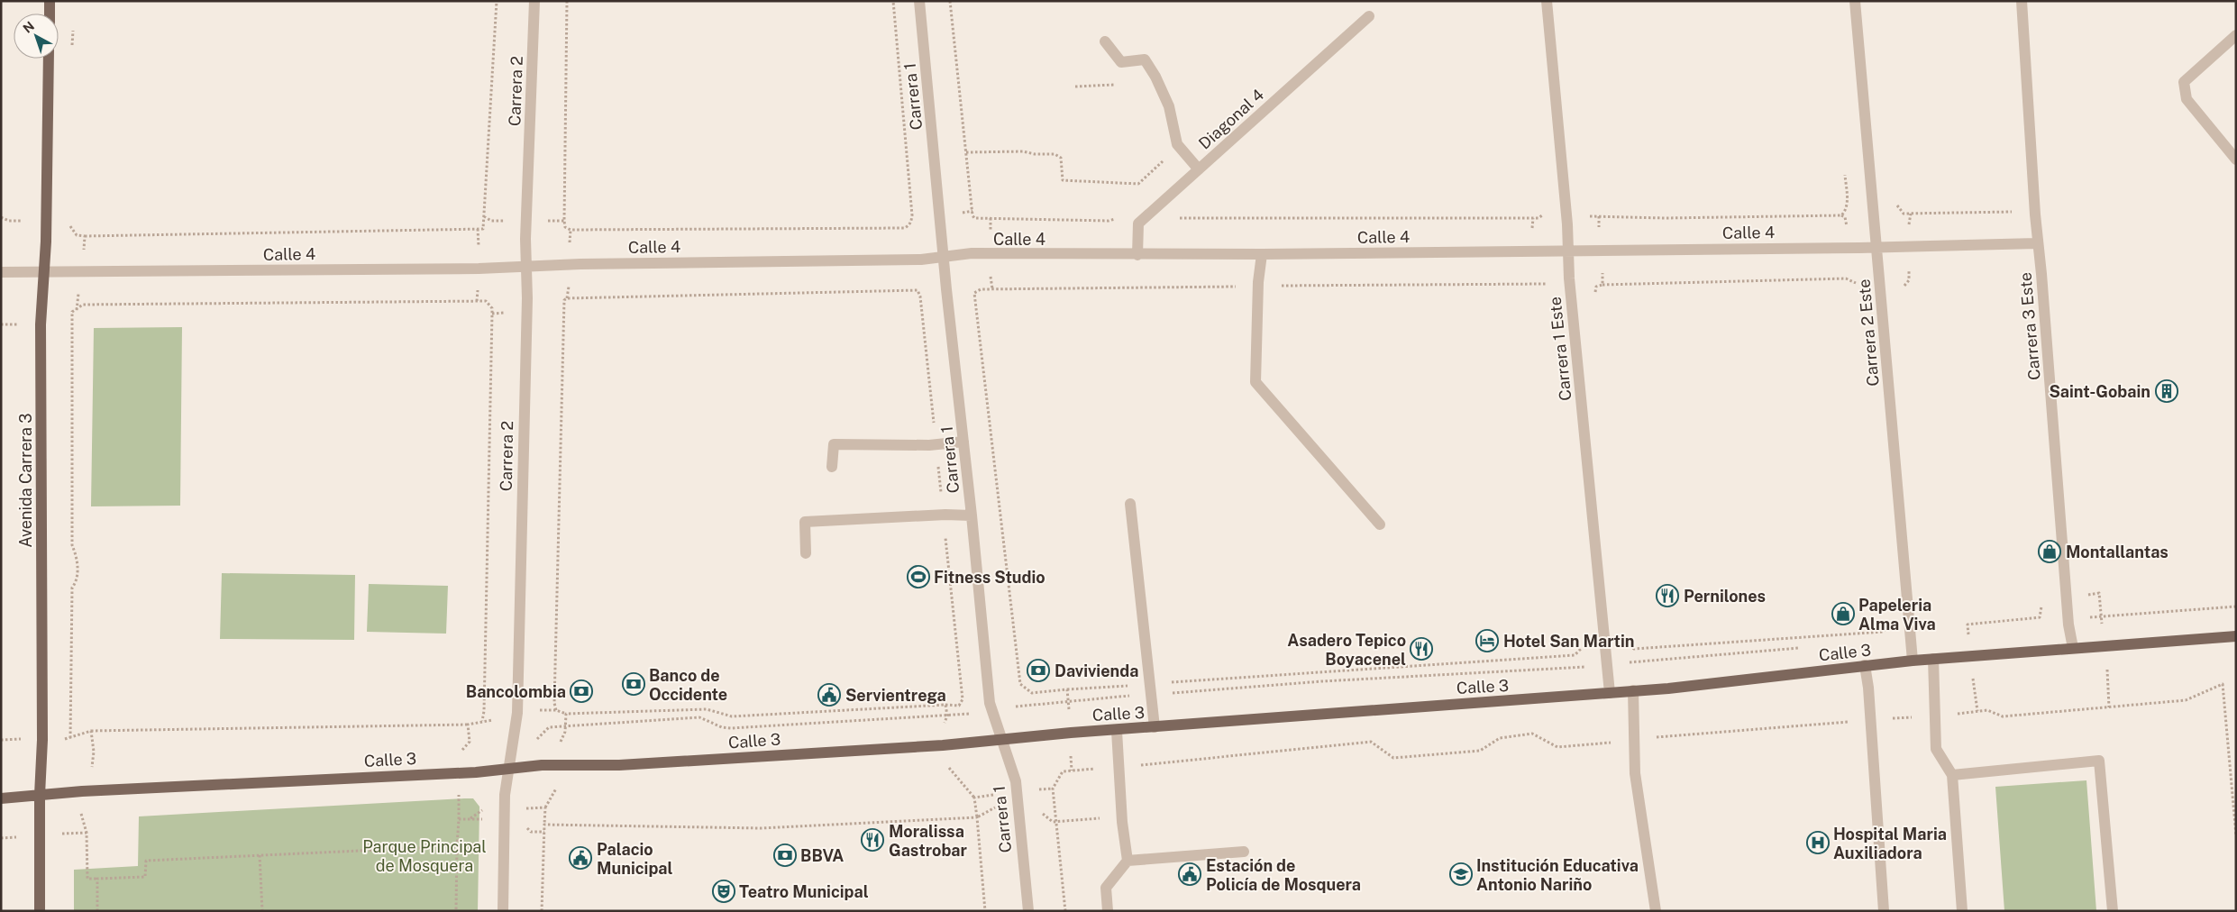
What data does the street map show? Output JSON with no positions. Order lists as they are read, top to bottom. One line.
{"streets":{"main road":["Avenida Carrera 3","Calle 3"],"street":["Carrera 2","Carrera 1","Diagonal 4","Calle 4","Carrera 3 Este","Carrera 2 Este","Carrera 1 Este"]},"crossings":[["Carrera 2","Calle 4"],["Carrera 2","Calle 3"],["Carrera 1","Calle 4"],["Carrera 1","Calle 3"],["Diagonal 4","Calle 4"],["Calle 4","Carrera 3 Este"],["Calle 4","Carrera 2 Este"],["Calle 4","Carrera 1 Este"],["Calle 4","Avenida Carrera 3"],["Carrera 3 Este","Calle 3"],["Carrera 2 Este","Calle 3"],["Carrera 1 Este","Calle 3"],["Avenida Carrera 3","Calle 3"]],"parks":["Parque Principal de Mosquera"],"places":{"building":["Saint-Gobain"],"shop":["Montallantas","Papeleria Alma Viva"],"sports":["Fitness Studio"],"restaurant":["Pernilones","Asadero Tepico Boyacenel","Moralissa Gastrobar"],"hotel":["Hotel San Martin"],"bank":["Davivienda","Banco de Occidente","Bancolombia","BBVA"],"public building":["Servientrega","Palacio Municipal","Estación de Policía de Mosquera"],"hospital":["Hospital Maria Auxiliadora"],"school or university":["Institución Educativa Antonio Nariño"],"theatre":["Teatro Municipal"]},"north":"top left"}
